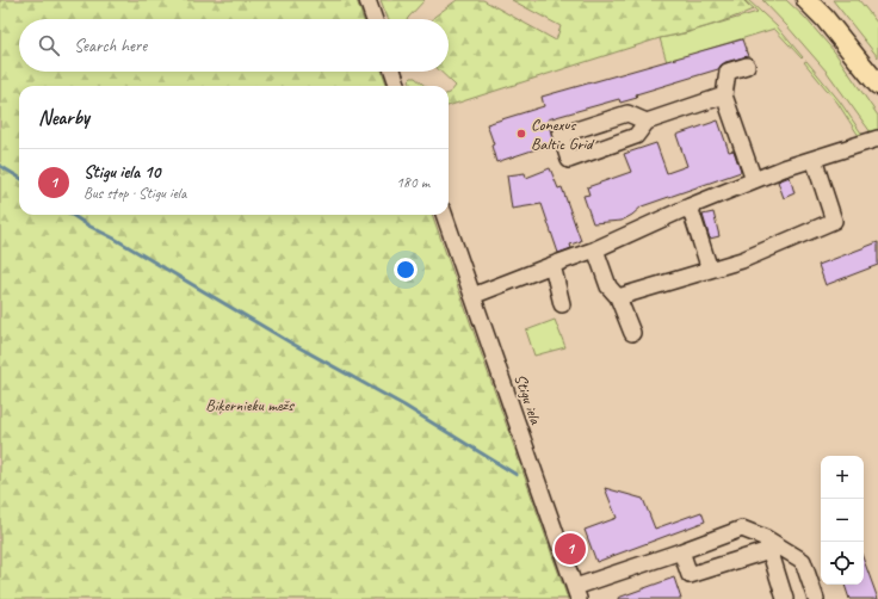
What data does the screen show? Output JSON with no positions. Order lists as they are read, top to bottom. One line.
{"streets":{"street":["Stigu iela"]},"parks":["Biķernieku mežs"],"places":["Conexus Baltic Grid"],"page":{"search":"Search here","heading":"Nearby","list":[{"mark":"1","name":"Stigu iela 10","note":"Bus stop · Stigu iela","value":"180 m"}],"map_buttons":["+","−"],"pins":"1"}}
